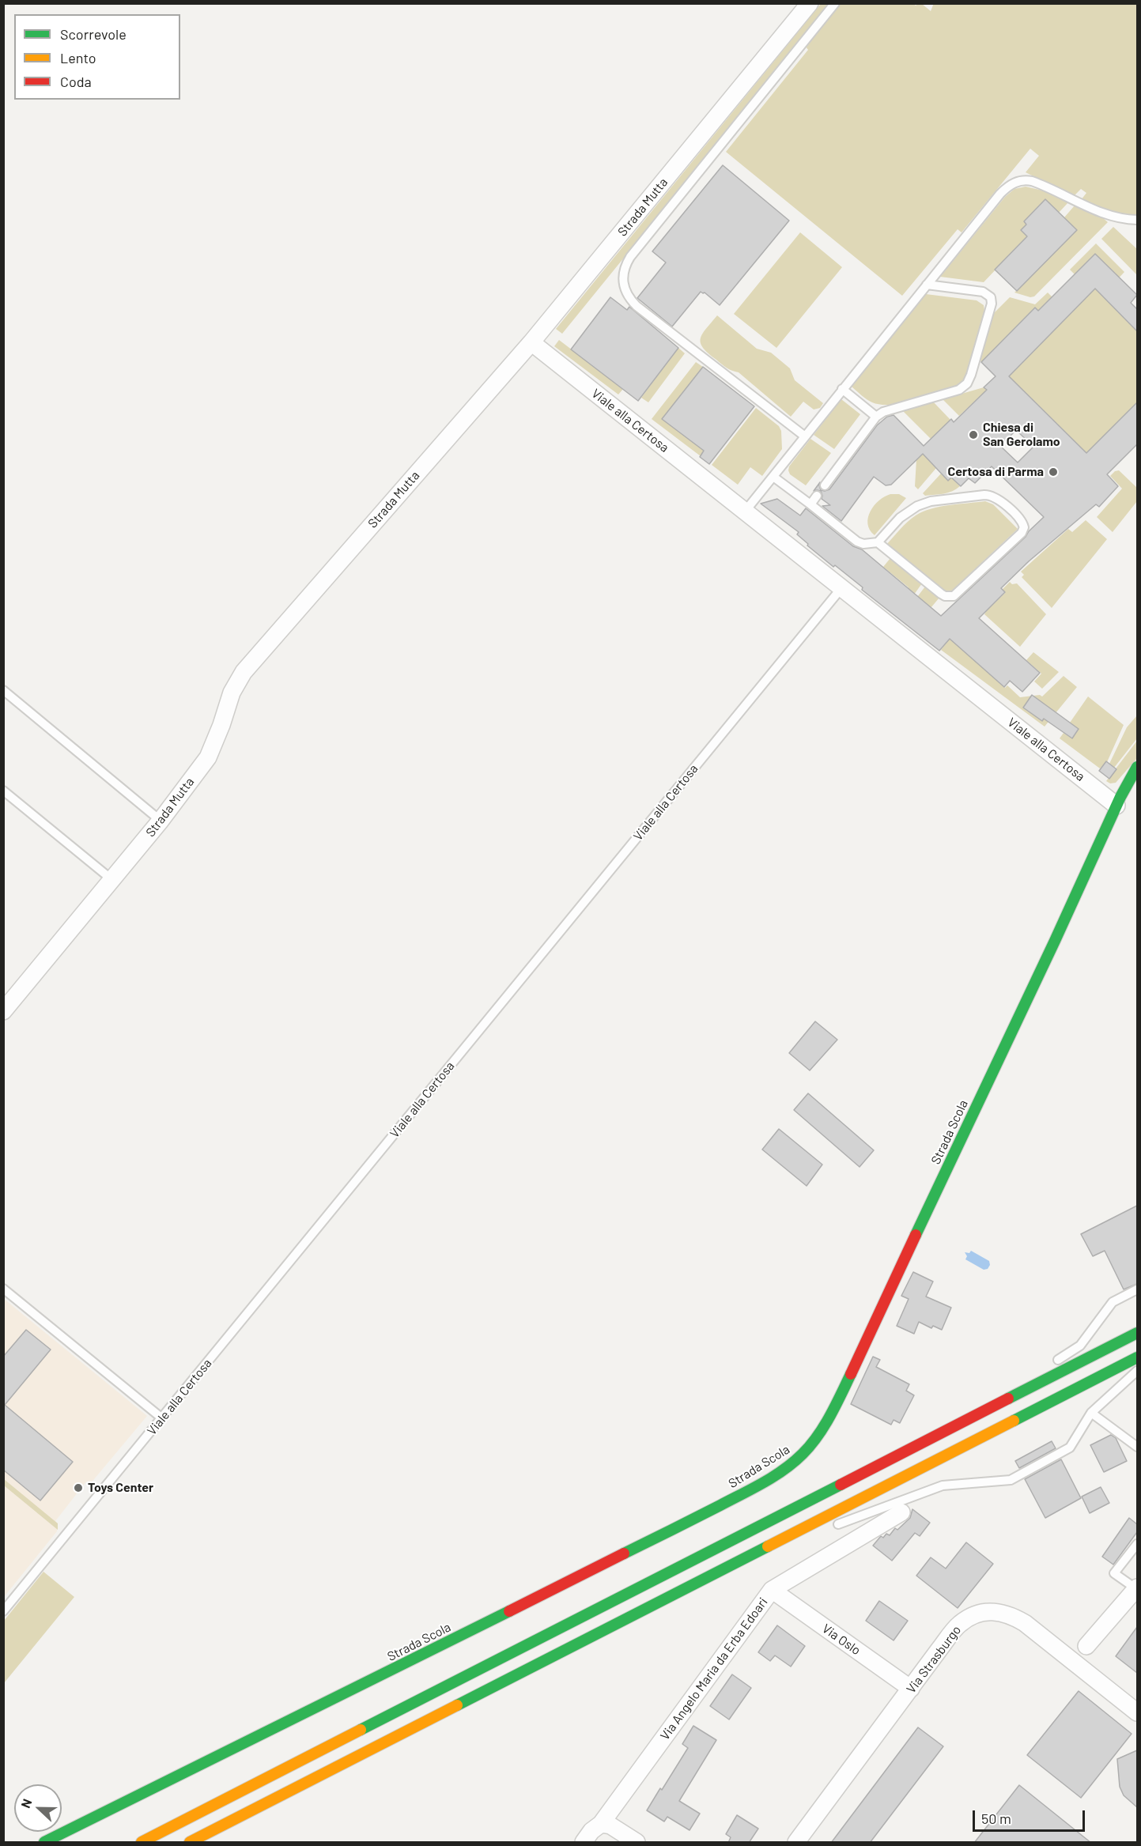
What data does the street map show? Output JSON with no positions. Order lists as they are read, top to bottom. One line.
{"streets":{"main road":["Strada Scola"],"street":["Strada Mutta","Viale alla Certosa","Via Oslo","Via Strasburgo","Via Angelo Maria da Erba Edoari"]},"crossings":[["Strada Mutta","Viale alla Certosa"],["Viale alla Certosa","Strada Scola"],["Via Oslo","Via Strasburgo"],["Via Oslo","Via Angelo Maria da Erba Edoari"]],"places":["Chiesa di San Gerolamo","Certosa di Parma","Toys Center"],"legend":["Scorrevole","Lento","Coda"],"scale_bar":"50 m","north":"left"}
